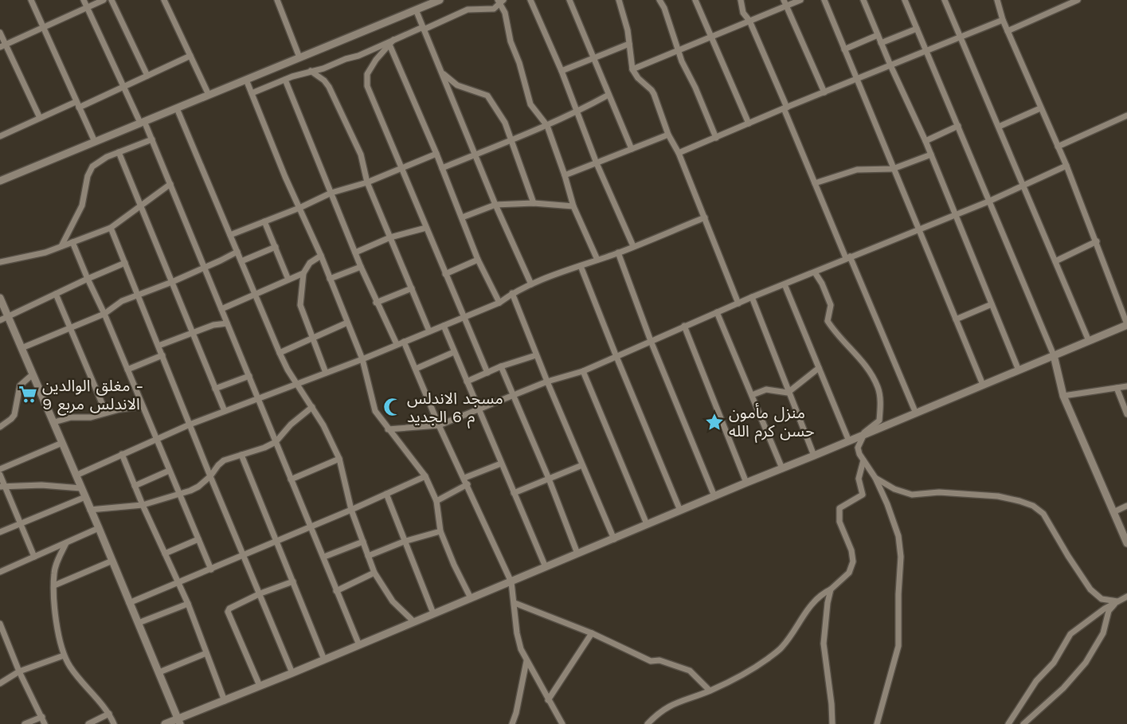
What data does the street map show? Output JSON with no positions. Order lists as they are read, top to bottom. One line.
{"places":{"supermarket":["مغلق الوالدين - الاندلس مربع 9"],"mosque":["مسجد الاندلس م 6 الجديد"],"place":["منزل مأمون حسن كرم الله"]}}
